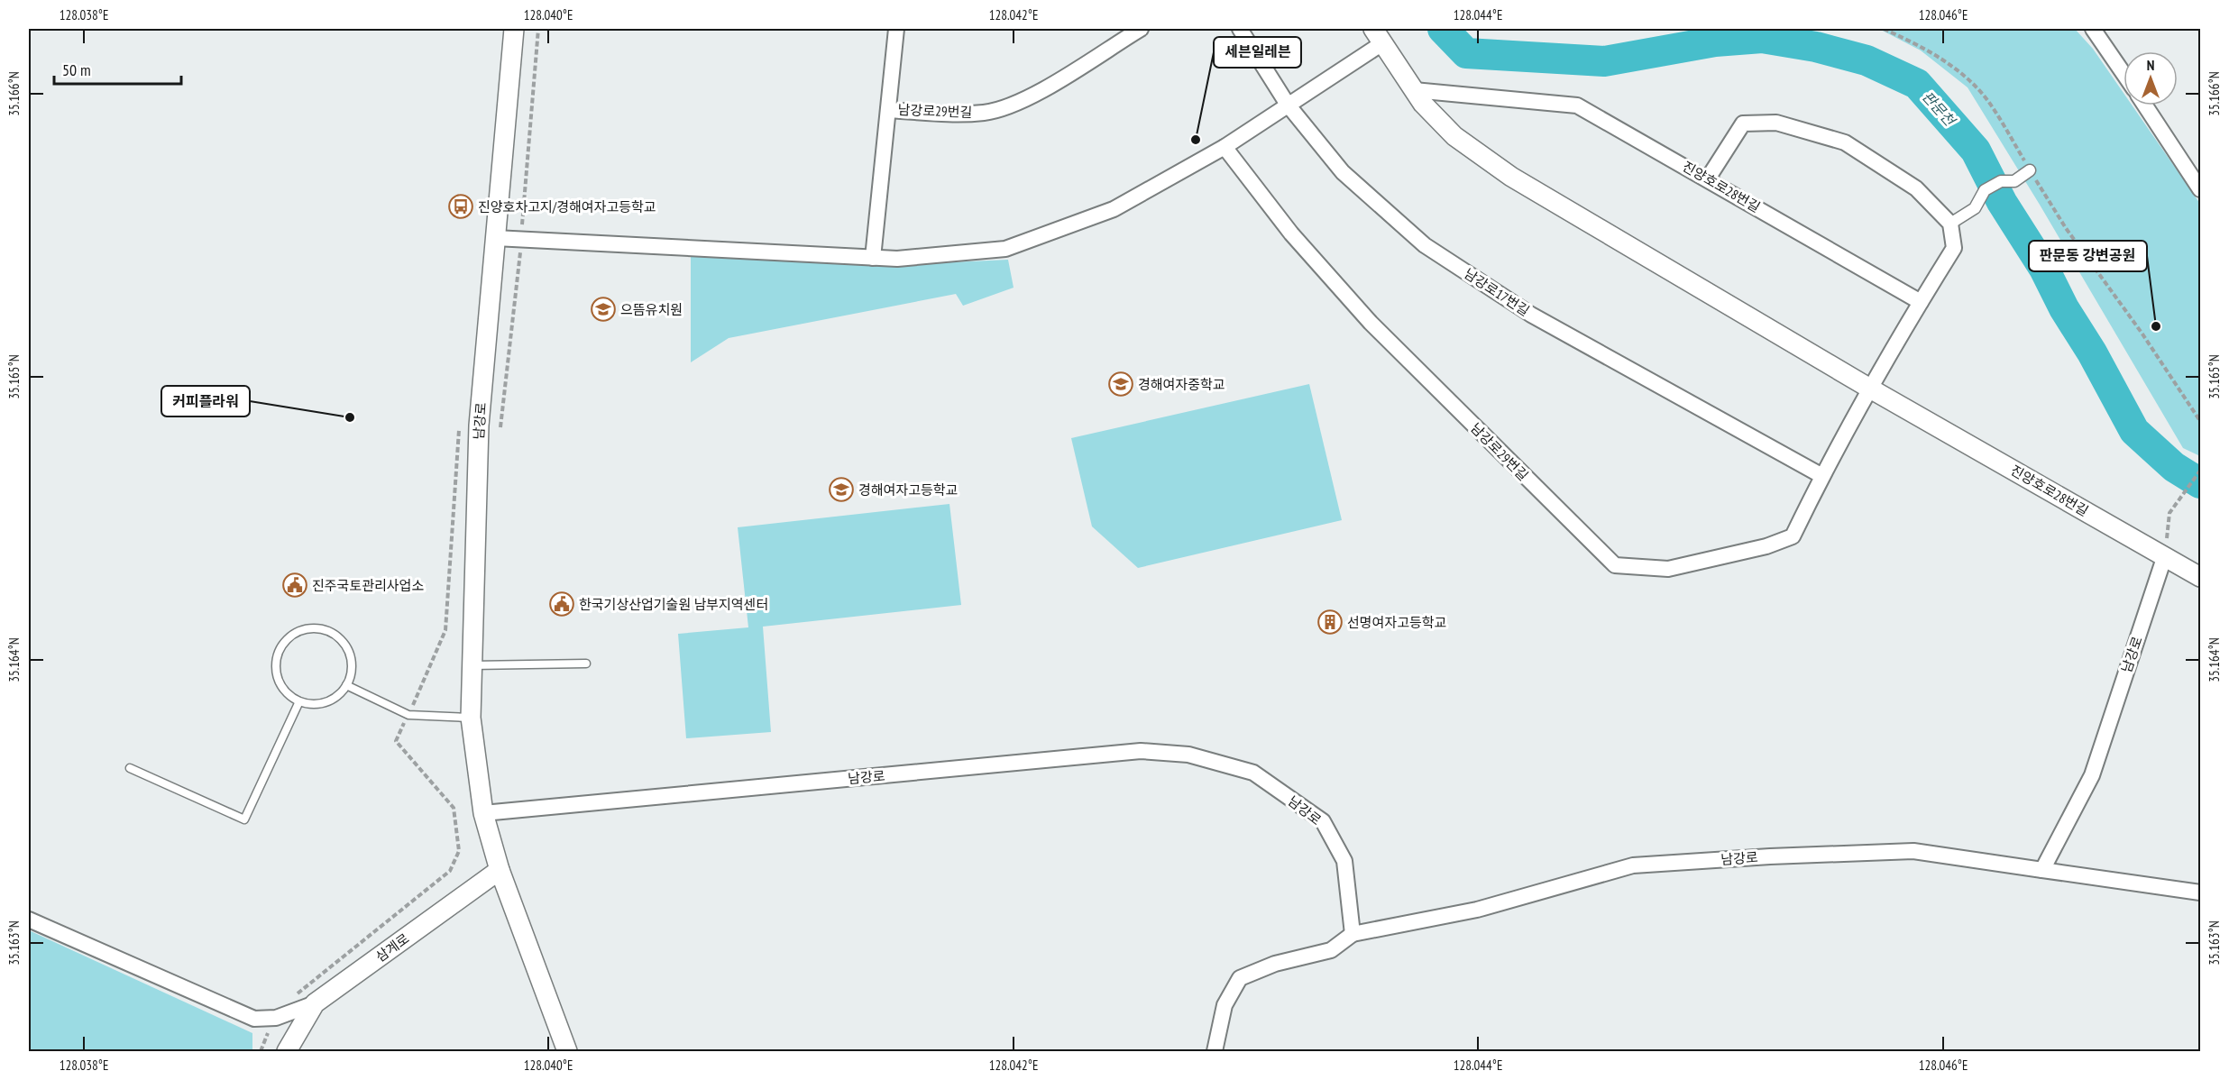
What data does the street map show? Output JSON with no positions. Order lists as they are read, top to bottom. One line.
{"streets":{"street":["남강로29번길","진양호로28번길","남강로17번길","남강로","삼계로"]},"crossings":[["남강로29번길","진양호로28번길"],["남강로29번길","남강로17번길"],["진양호로28번길","남강로"],["남강로","삼계로"]],"water":["판문천"],"places":{"other":["세븐일레븐","판문동 강변공원","커피플라워"],"bus stop":["진양호차고지/경해여자고등학교"],"school or university":["으뜸유치원","경해여자중학교","경해여자고등학교"],"public building":["진주국토관리사업소","한국기상산업기술원 남부지역센터"],"building":["선명여자고등학교"]},"scale_bar":"50 m","north":"top","coordinates":["128.038°E","128.040°E","128.042°E","128.044°E","128.046°E","35.166°N","35.165°N","35.164°N","35.163°N"]}
